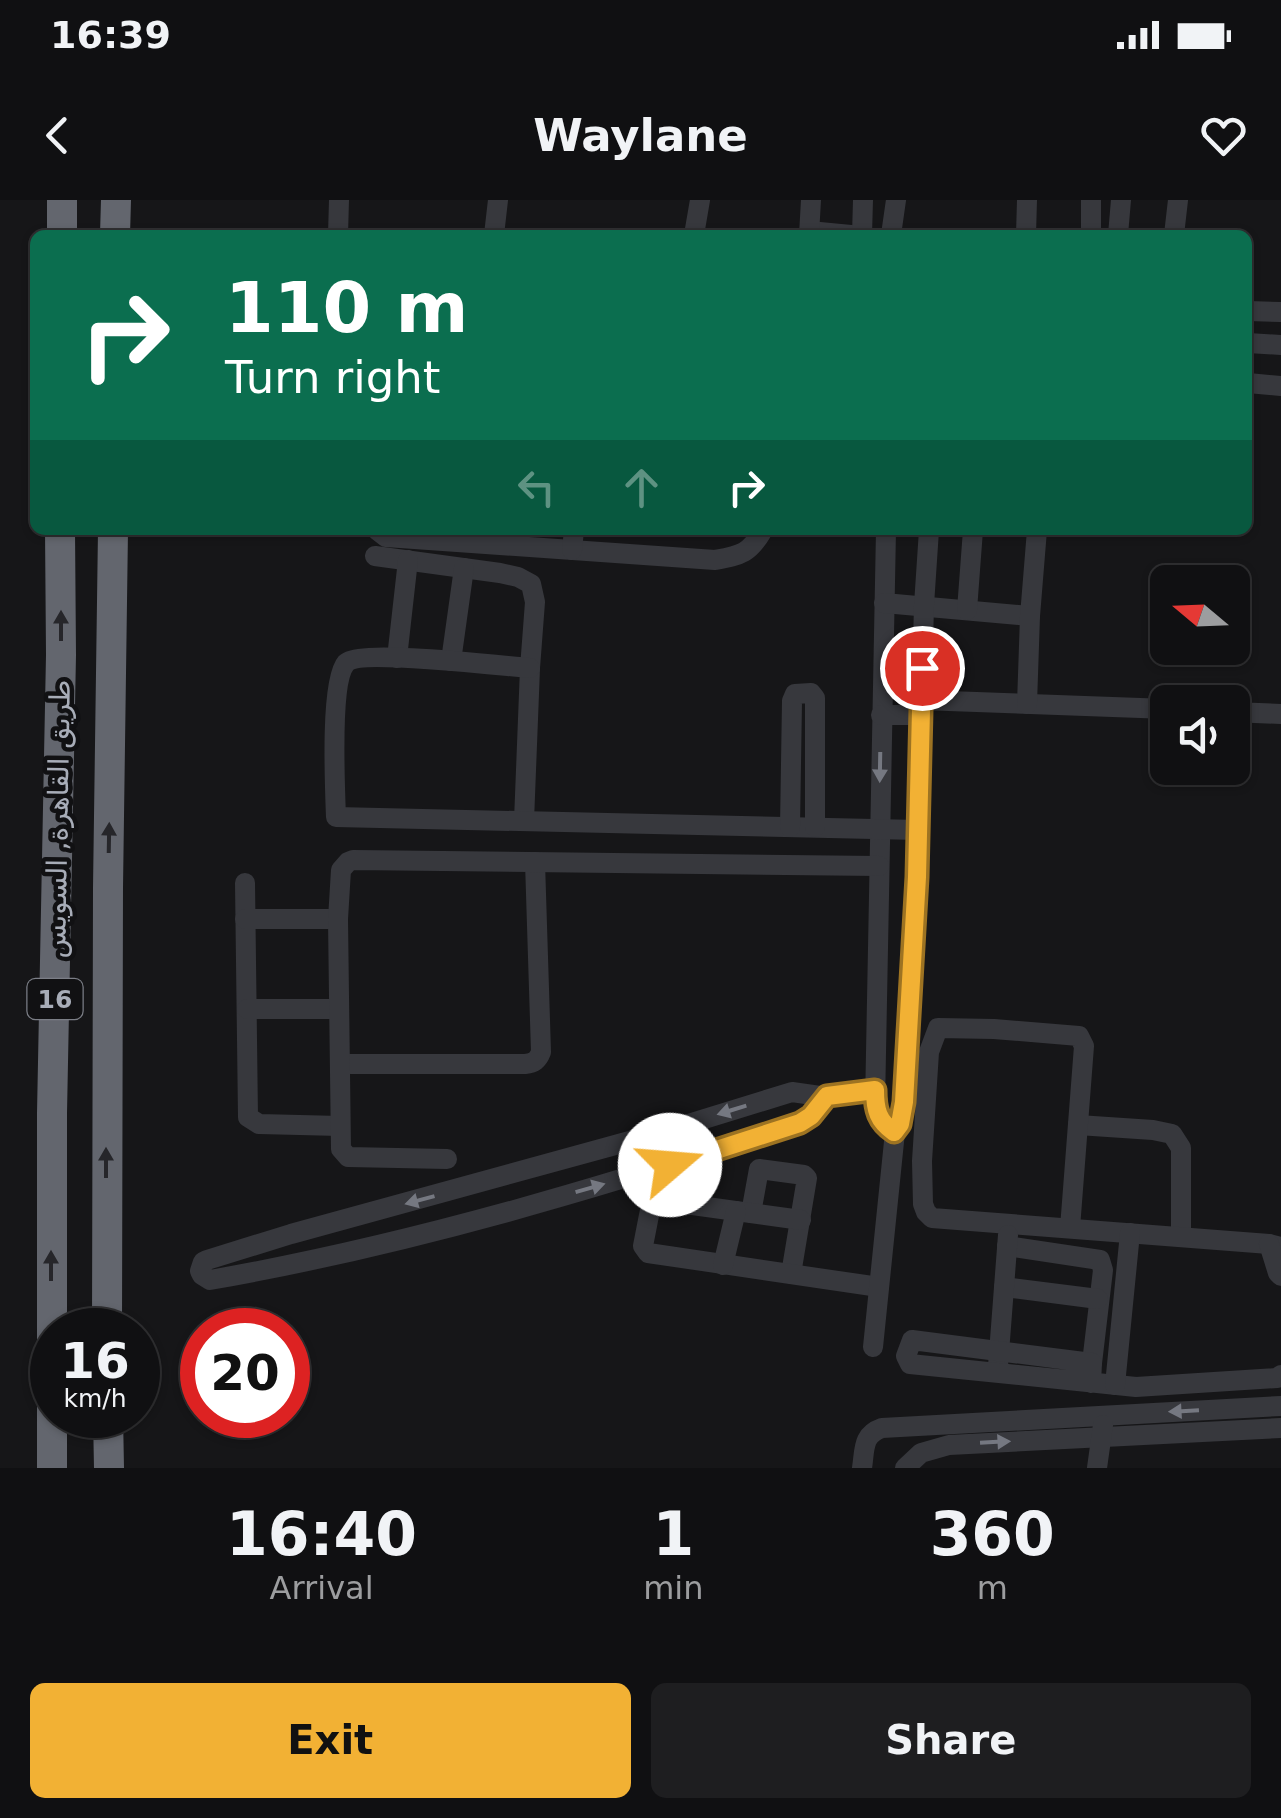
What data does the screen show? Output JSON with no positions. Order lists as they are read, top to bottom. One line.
{"streets":{"highway":["طريق القاهرة, السويس","16"]},"north":"left","page":{"status":"16:39","header":"Waylane","turn":["110 m","Turn right"],"speed":"16 km/h","limit":"20","eta":["16:40","Arrival","1","min","360","m"],"buttons":["Exit","Share"]}}
